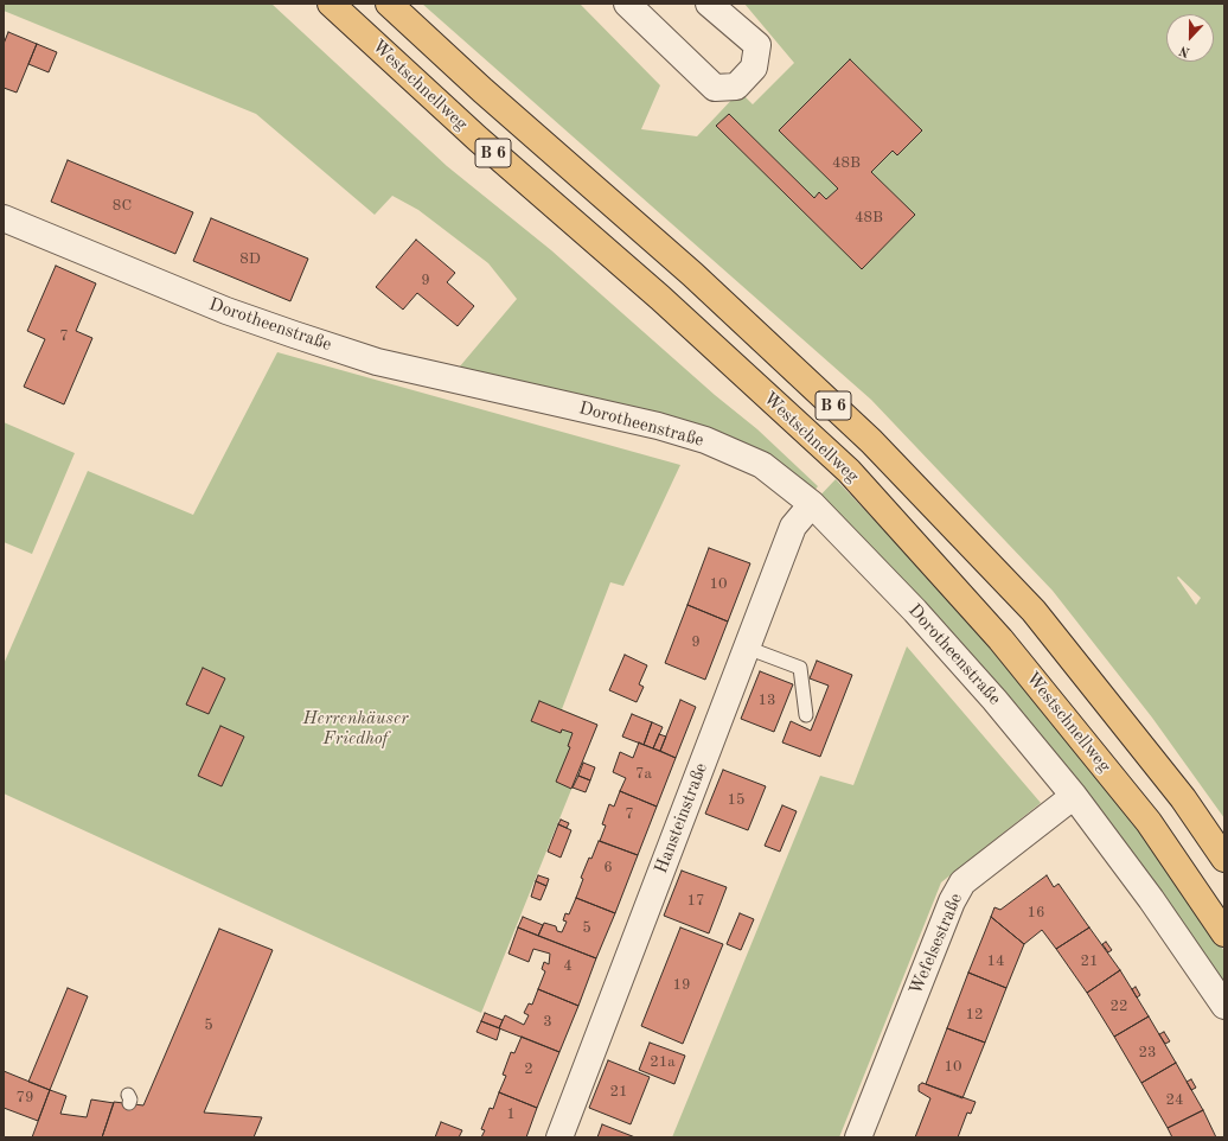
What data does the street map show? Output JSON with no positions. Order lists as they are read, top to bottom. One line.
{"streets":{"highway":["Westschnellweg","B 6"],"street":["Dorotheenstraße","Hansteinstraße","Wefelsestraße"]},"crossings":[["Dorotheenstraße","Hansteinstraße"],["Dorotheenstraße","Wefelsestraße"]],"parks":["Herrenhäuser Friedhof"],"house_numbers":["48B","8C","48B","8D","9","7","10","9","13","7a","15","7","6","17","16","5","14","21","4","19","22","12","3","5","23","21a","10","2","21","79","24","1"],"north":"bottom"}
